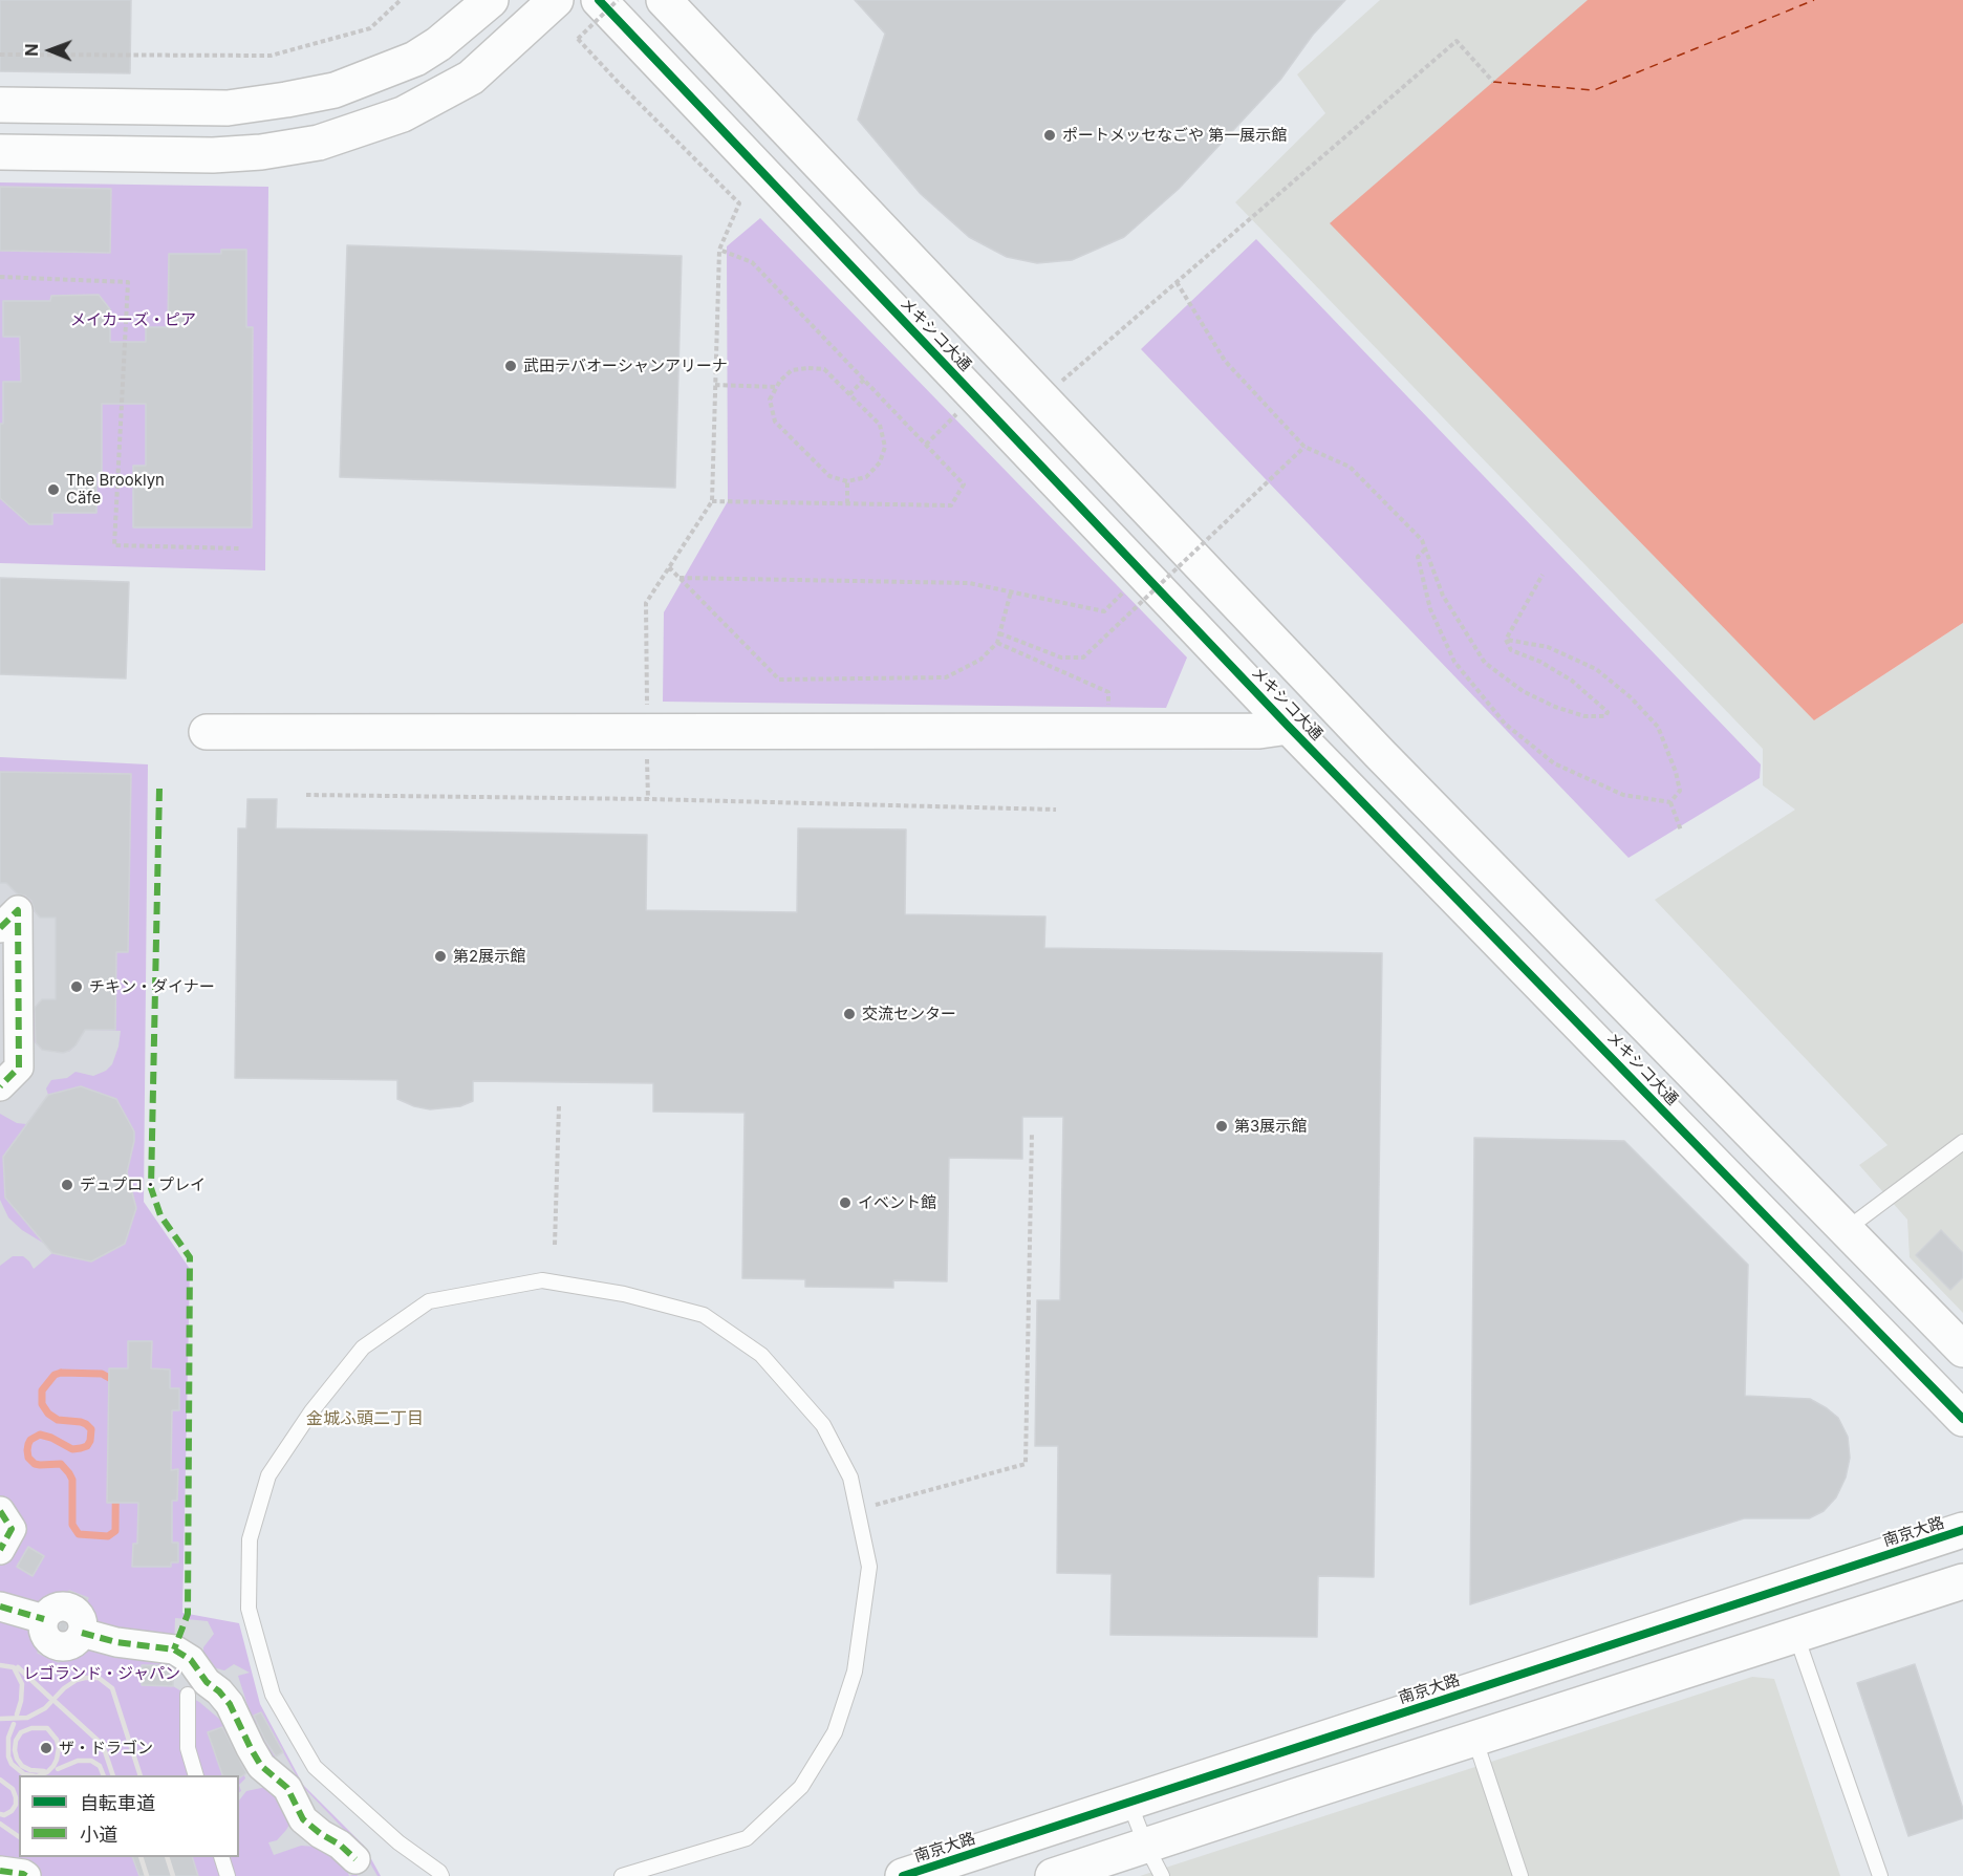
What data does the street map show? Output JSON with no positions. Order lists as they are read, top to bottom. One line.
{"streets":{"street":["メキシコ大通","南京大路"]},"districts":["金城ふ頭二丁目"],"parks":["メイカーズ・ピア","レゴランド・ジャパン"],"places":["ポートメッセなごや 第一展示館","武田テバオーシャンアリーナ","The Brooklyn Cäfe","第2展示館","チキン・ダイナー","交流センター","第3展示館","デュプロ・プレイ","イベント館","ザ・ドラゴン"],"legend":["自転車道","小道"],"north":"left"}
